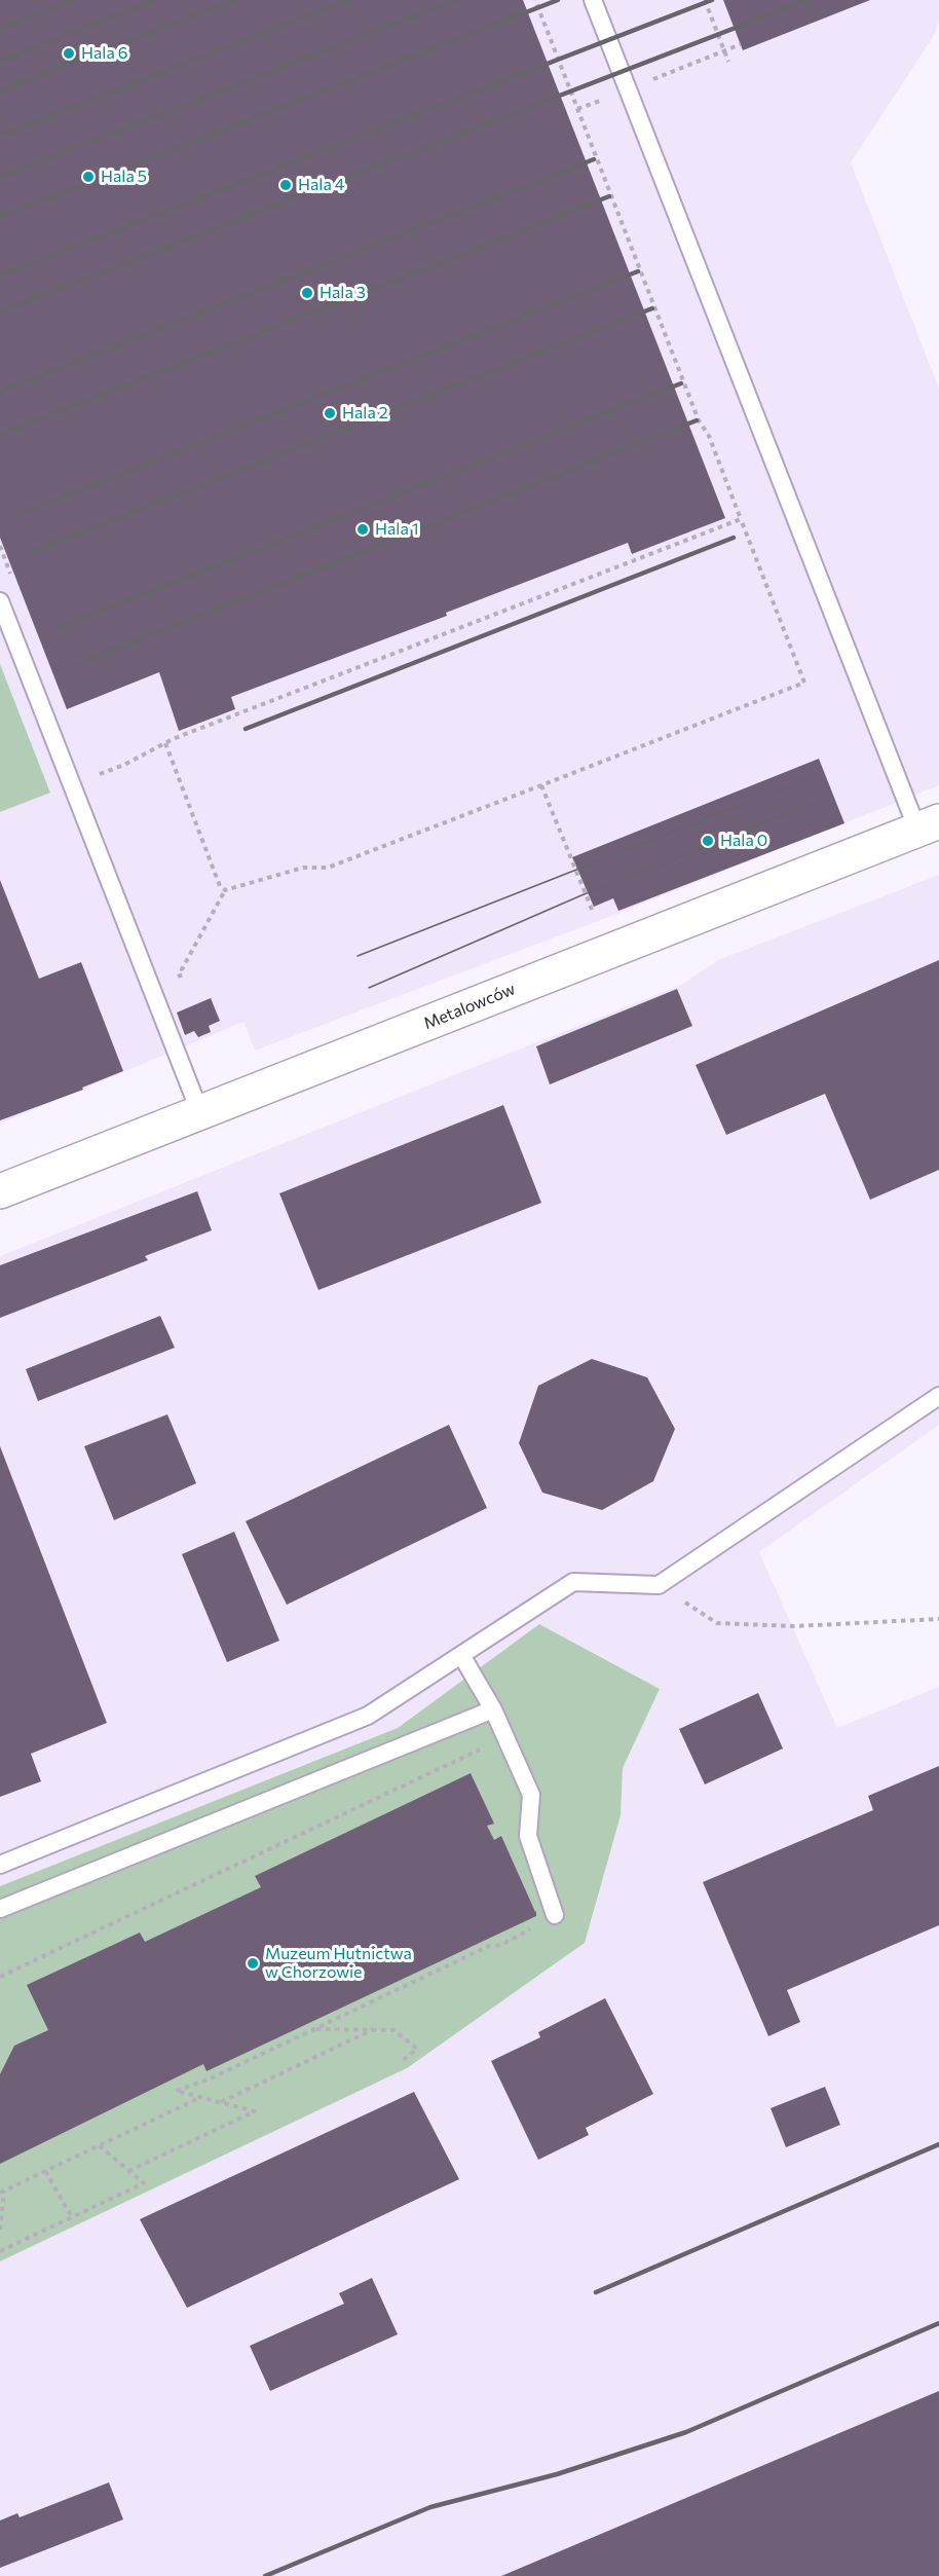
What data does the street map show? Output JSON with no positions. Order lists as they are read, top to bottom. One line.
{"streets":{"street":["Metalowców"]},"places":["Hala 6","Hala 5","Hala 4","Hala 3","Hala 2","Hala 1","Hala 0","Muzeum Hutnictwa w Chorzowie"]}
